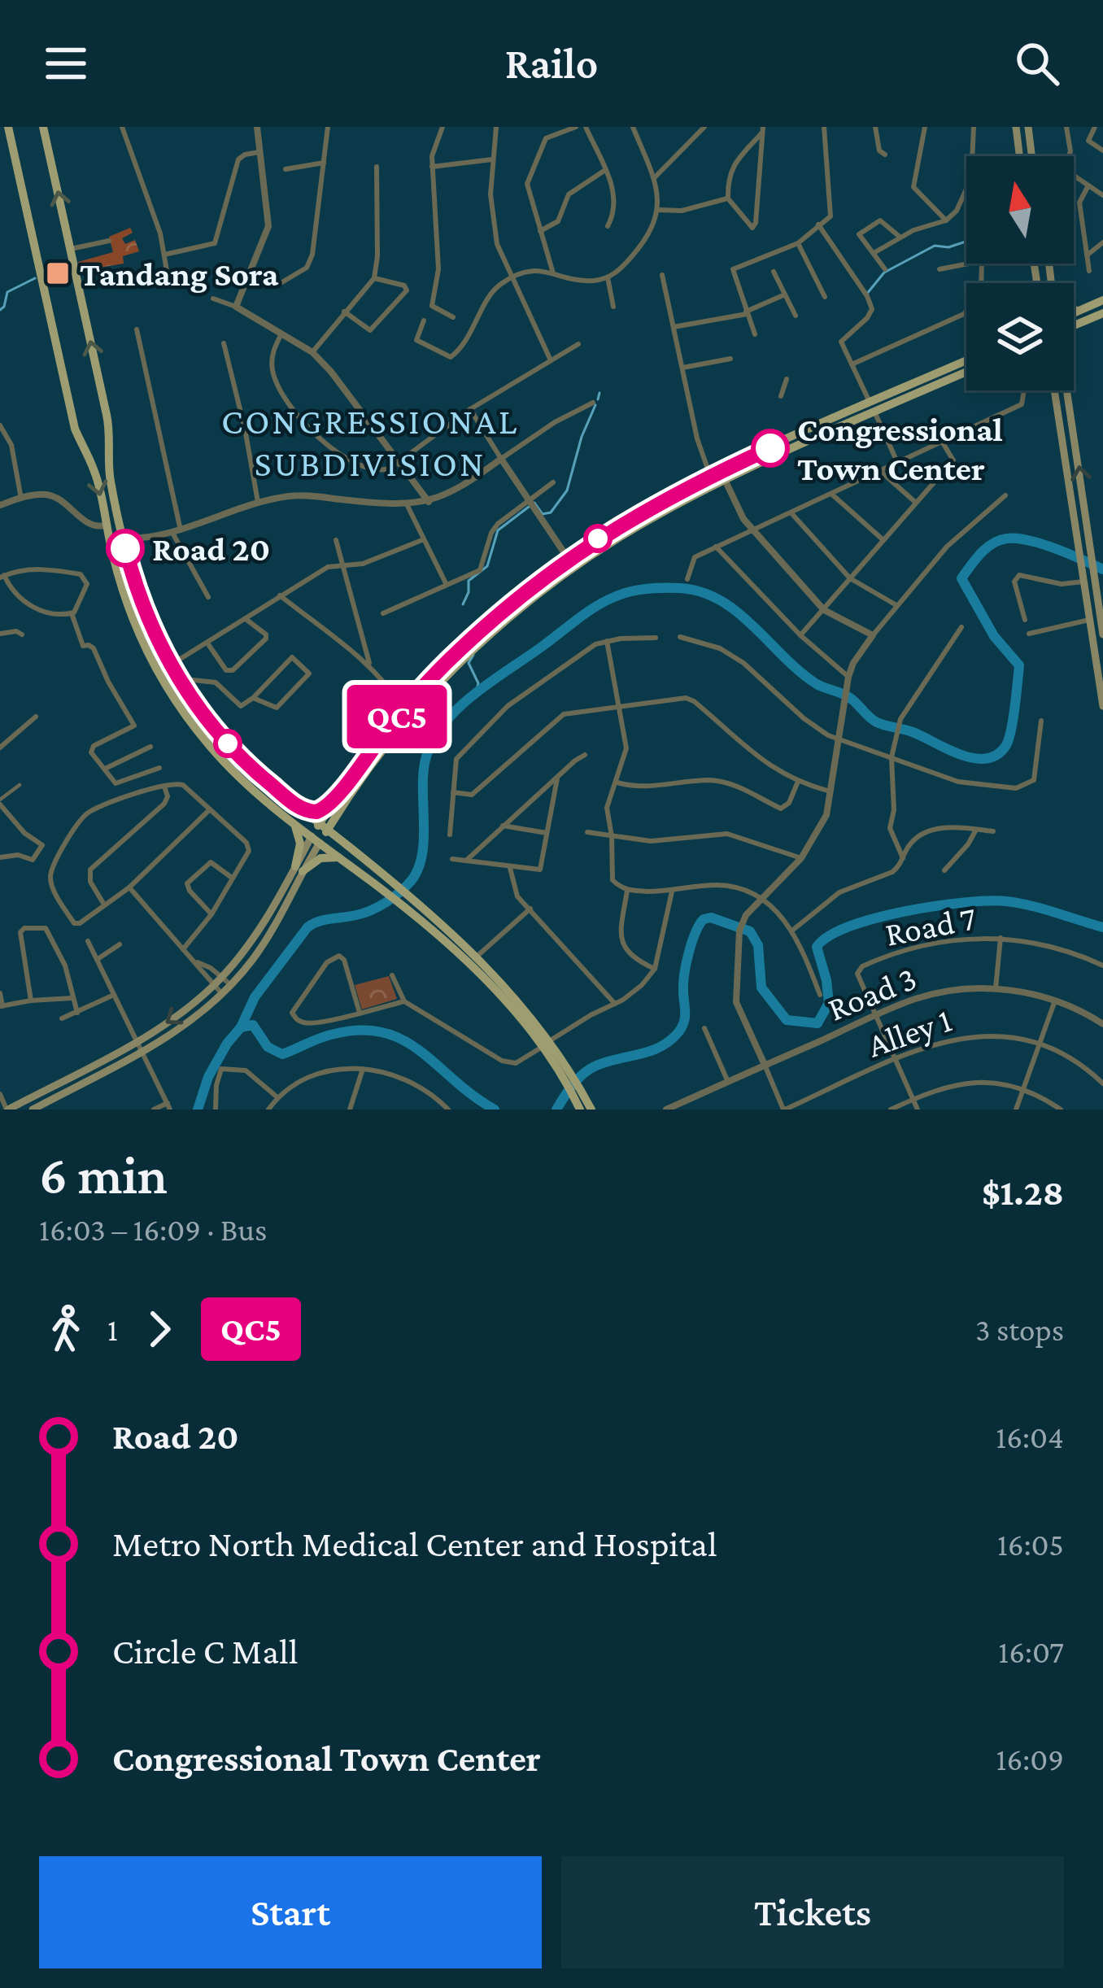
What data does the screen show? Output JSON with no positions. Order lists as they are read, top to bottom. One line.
{"streets":{"street":["Road 7","Road 3","Alley 1"]},"crossings":[["Road 7","Road 3"],["Road 7","Alley 1"]],"districts":["CONGRESSIONAL SUBDIVISION"],"places":{"transit":["Tandang Sora"],"other":["Congressional Town Center","Road 20"]},"lines":["bus line QC5"],"north":"top","page":{"header":"Railo","on_map":"QC5","heading":["6 min","16:03 – 16:09 · Bus","$1.28"],"legs":["1","QC5","3 stops"],"list":[{"name":"Road 20","value":"16:04"},{"name":"Metro North Medical Center and Hospital","value":"16:05"},{"name":"Circle C Mall","value":"16:07"},{"name":"Congressional Town Center","value":"16:09"}],"buttons":["Start","Tickets"]}}
